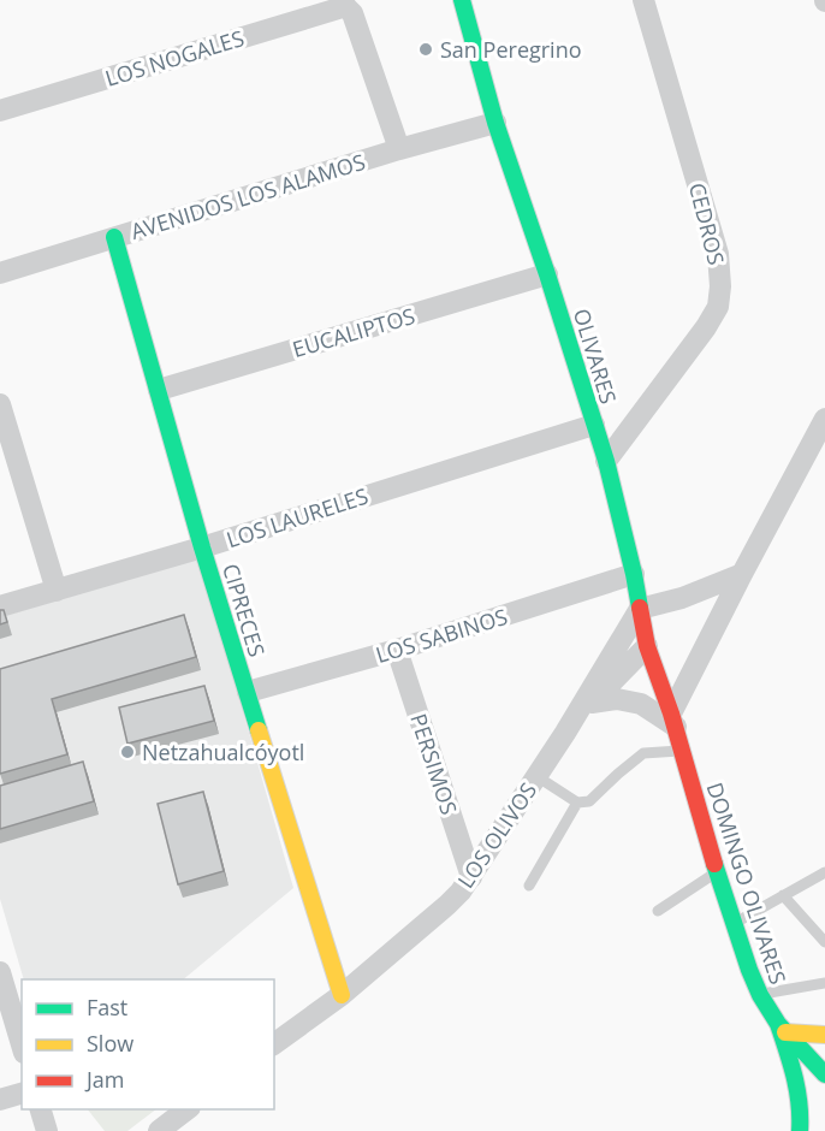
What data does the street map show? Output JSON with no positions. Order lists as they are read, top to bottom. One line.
{"streets":{"main road":["OLIVARES","CIPRECES","DOMINGO OLIVARES"],"street":["LOS NOGALES","AVENIDOS LOS ALAMOS","CEDROS","EUCALIPTOS","LOS LAURELES","LOS SABINOS","PERSIMOS","LOS OLIVOS"]},"crossings":[["LOS NOGALES","AVENIDOS LOS ALAMOS"],["AVENIDOS LOS ALAMOS","OLIVARES"],["AVENIDOS LOS ALAMOS","CIPRECES"],["CEDROS","OLIVARES"],["EUCALIPTOS","OLIVARES"],["EUCALIPTOS","CIPRECES"],["OLIVARES","LOS LAURELES"],["OLIVARES","LOS SABINOS"],["OLIVARES","LOS OLIVOS"],["OLIVARES","DOMINGO OLIVARES"],["LOS LAURELES","CIPRECES"],["CIPRECES","LOS SABINOS"],["CIPRECES","LOS OLIVOS"],["LOS SABINOS","PERSIMOS"],["PERSIMOS","LOS OLIVOS"]],"places":["San Peregrino","Netzahualcóyotl"],"legend":["Fast","Slow","Jam"]}
